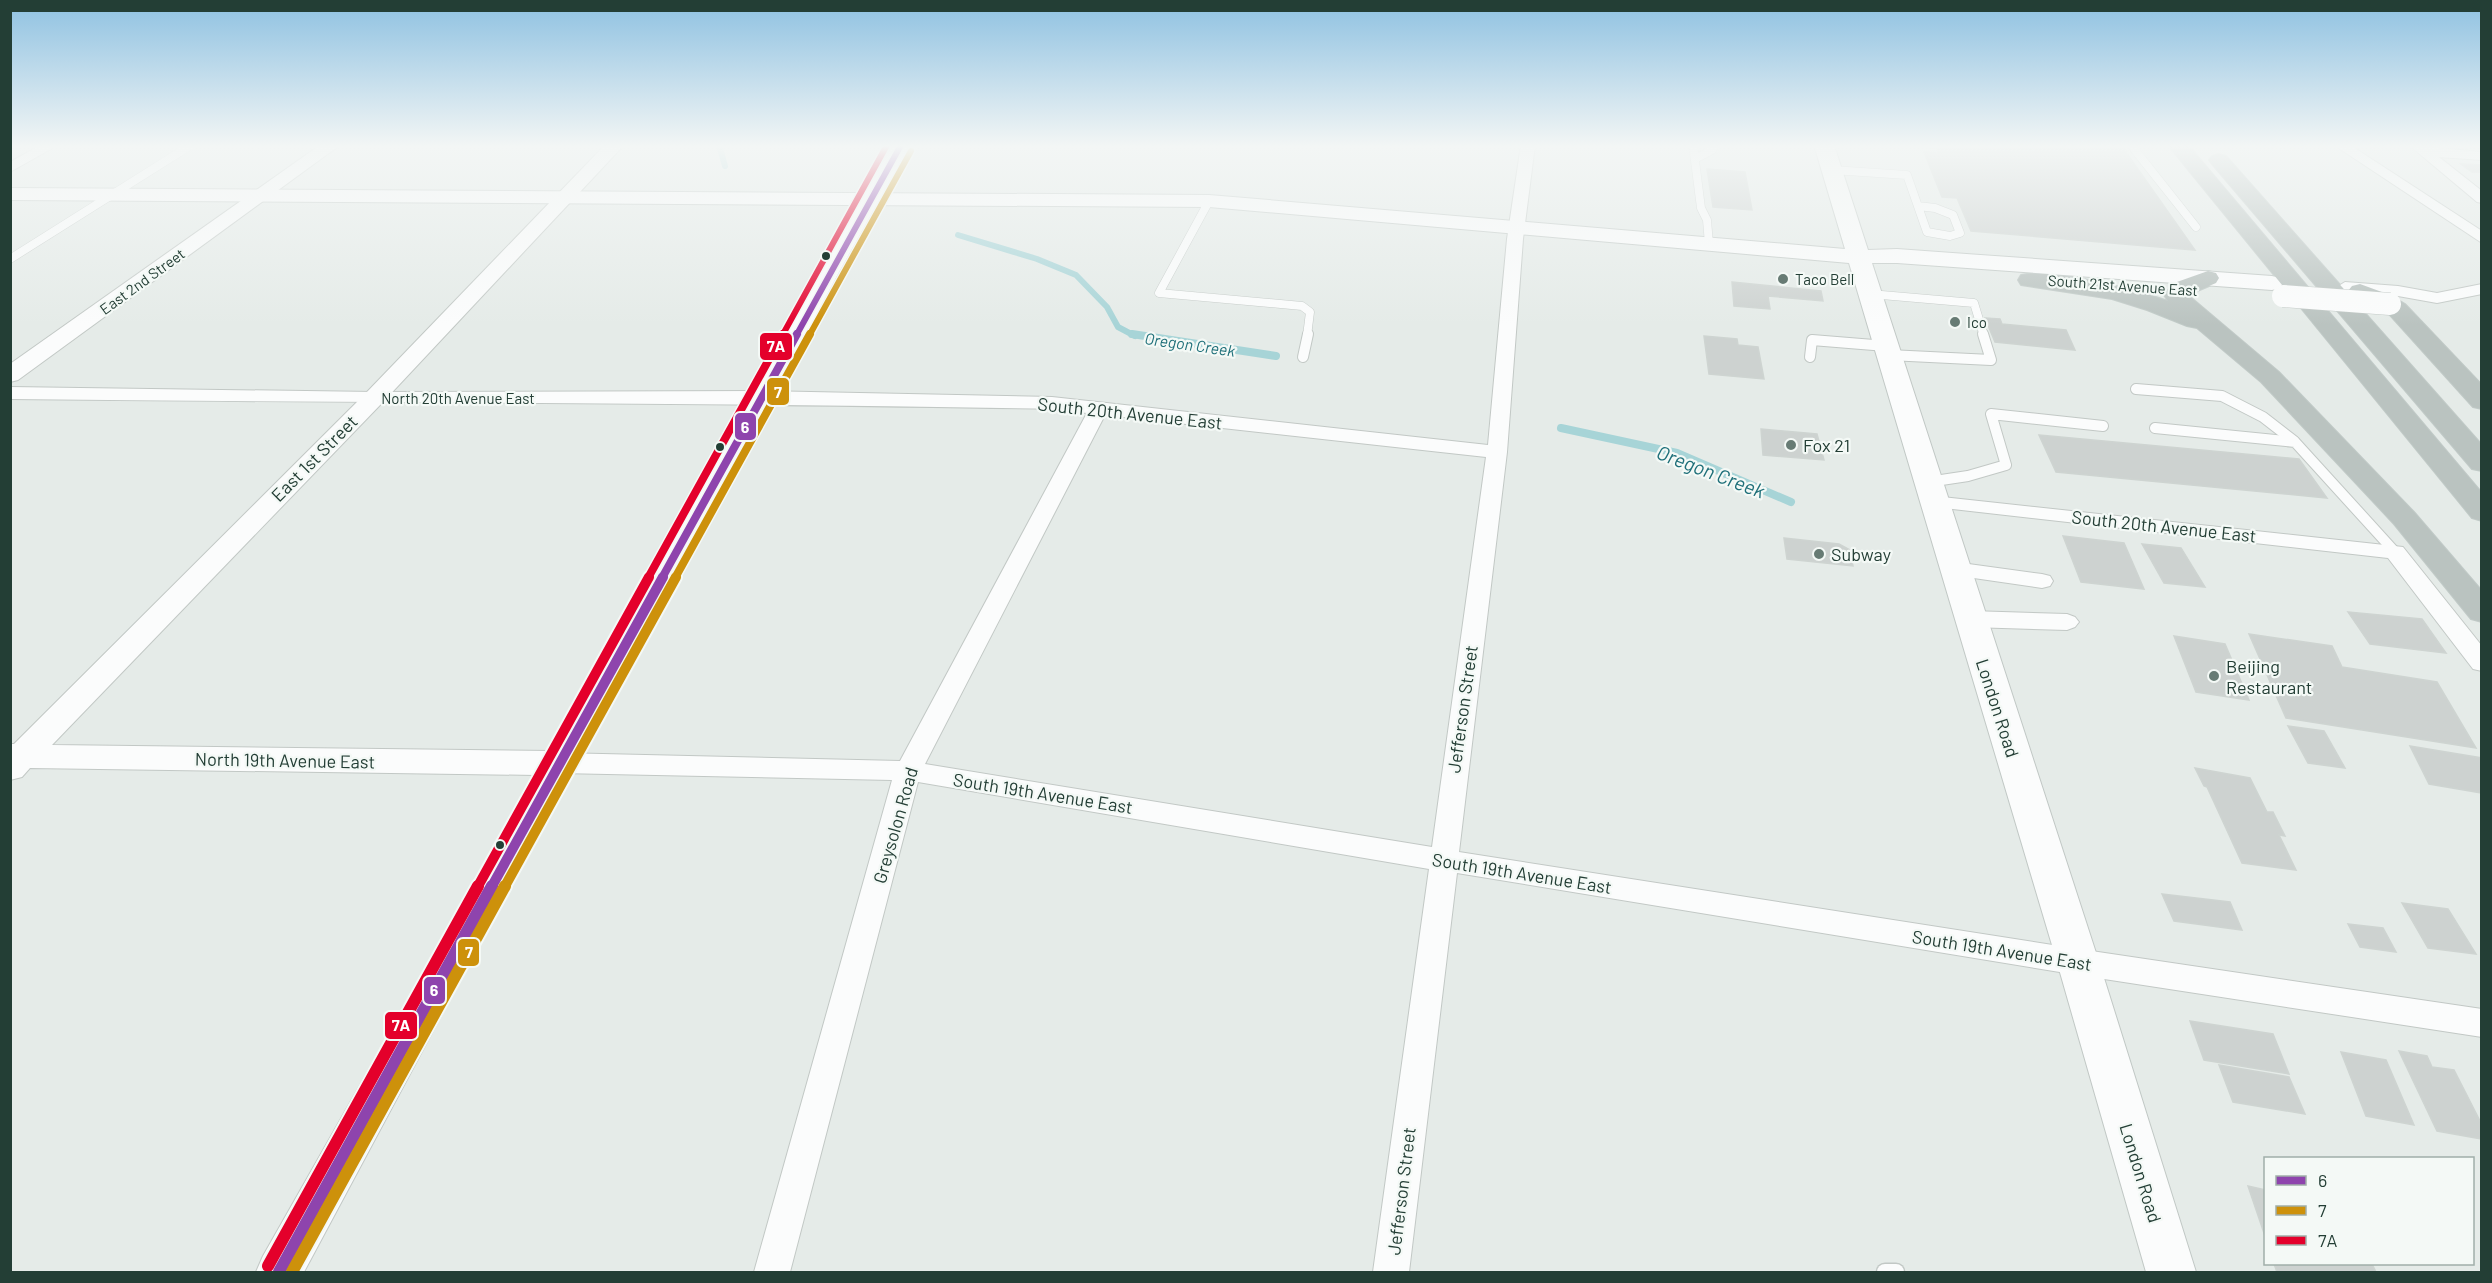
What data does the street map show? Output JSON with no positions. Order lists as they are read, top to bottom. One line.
{"streets":{"main road":["South 21st Avenue East","London Road"],"street":["East 2nd Street","North 20th Avenue East","South 20th Avenue East","East 1st Street","Jefferson Street","North 19th Avenue East","South 19th Avenue East","Greysolon Road"]},"crossings":[["South 21st Avenue East","London Road"],["South 21st Avenue East","Jefferson Street"],["North 20th Avenue East","South 20th Avenue East"],["North 20th Avenue East","East 1st Street"],["South 20th Avenue East","London Road"],["South 20th Avenue East","Jefferson Street"],["South 20th Avenue East","Greysolon Road"],["East 1st Street","North 19th Avenue East"],["London Road","South 19th Avenue East"],["Jefferson Street","South 19th Avenue East"],["North 19th Avenue East","South 19th Avenue East"],["South 19th Avenue East","Greysolon Road"]],"water":["Oregon Creek"],"places":["Taco Bell","Ico","Fox 21","Subway","Beijing Restaurant"],"lines":["transit line 6","transit line 7","transit line 7A"],"legend":["6","7","7A"]}
